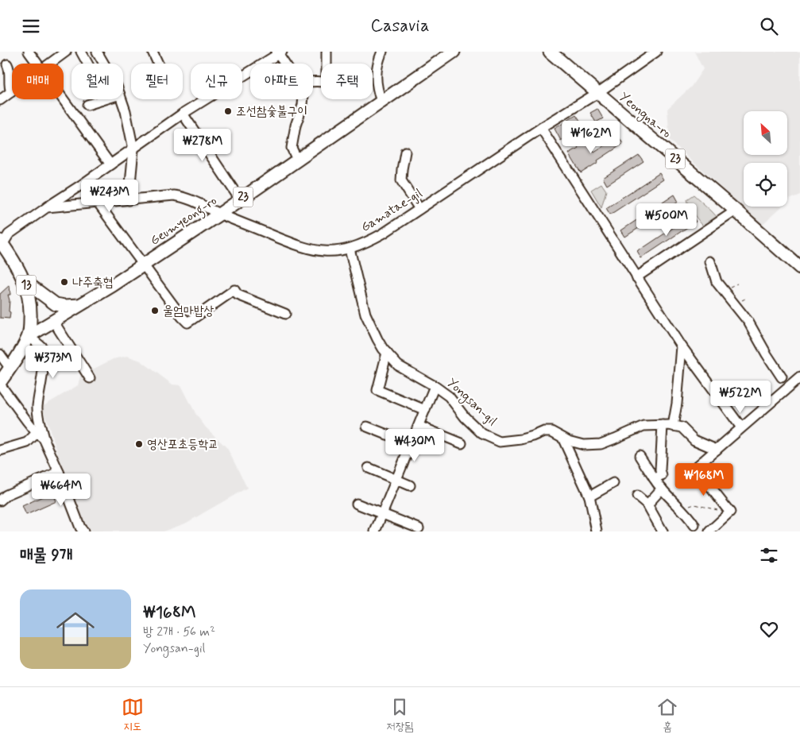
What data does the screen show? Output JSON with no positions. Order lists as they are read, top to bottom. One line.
{"streets":{"main road":["Yeongna-ro","23","Geumyeong-ro","13"],"street":["Gamatae-gil","Yongsan-gil"]},"crossings":[["Yeongna-ro","Gamatae-gil"],["Gamatae-gil","Geumyeong-ro"],["Gamatae-gil","13"],["Gamatae-gil","Yongsan-gil"],["Geumyeong-ro","13"]],"places":["조선참숯불구이","나주축협","울엄마밥상","영산포초등학교"],"north":"top left","page":{"header":"Casavia","chip":["매매","월세","필터","신규","아파트","주택"],"price":["₩162M","₩278M","₩243M","₩500M","₩373M","₩522M","₩430M","₩168M","₩664M"],"heading":"매물 9개","list":[{"name":"₩168M","note":"방 2개 · 56 m² · Yongsan-gil"}],"tabs":["지도","저장됨","홈"]}}
